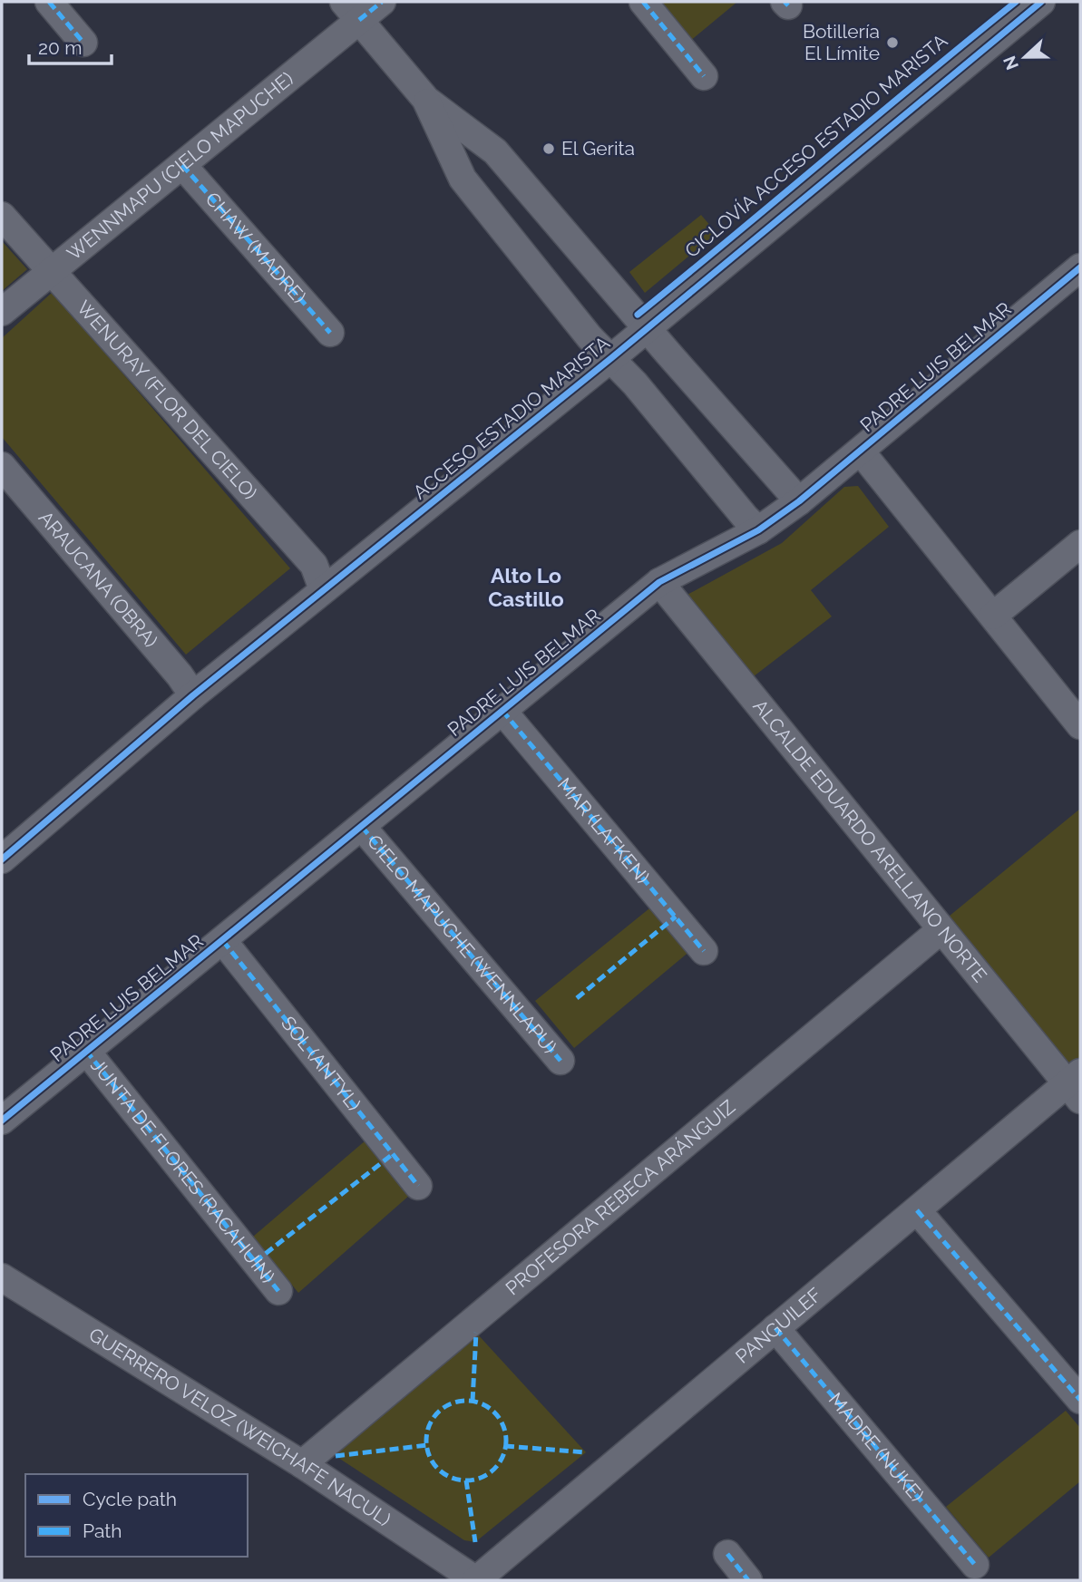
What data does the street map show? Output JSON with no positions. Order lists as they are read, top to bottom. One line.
{"streets":{"street":["WENNMAPU (CIELO MAPUCHE)","CHAW (MADRE)","PADRE LUIS BELMAR","WENURAY (FLOR DEL CIELO)","ACCESO ESTADIO MARISTA","ARAUCANA (OBRA)","MAR (LAFKEN)","ALCALDE EDUARDO ARELLANO NORTE","CIELO MAPUCHE (WENNLAPU)","SOL (ANTYL)","JUNTA DE FLORES (RACAHUIN)","PROFESORA REBECA ARÁNGUIZ","PANGUILEF","GUERRERO VELOZ (WEICHAFE NACUL)","MADRE (NUKE)"],"cycle path":["CICLOVÍA ACCESO ESTADIO MARISTA"]},"crossings":[["WENNMAPU (CIELO MAPUCHE)","CHAW (MADRE)"],["WENNMAPU (CIELO MAPUCHE)","WENURAY (FLOR DEL CIELO)"],["PADRE LUIS BELMAR","MAR (LAFKEN)"],["PADRE LUIS BELMAR","ALCALDE EDUARDO ARELLANO NORTE"],["PADRE LUIS BELMAR","CIELO MAPUCHE (WENNLAPU)"],["PADRE LUIS BELMAR","SOL (ANTYL)"],["PADRE LUIS BELMAR","JUNTA DE FLORES (RACAHUIN)"],["WENURAY (FLOR DEL CIELO)","ACCESO ESTADIO MARISTA"],["ACCESO ESTADIO MARISTA","ARAUCANA (OBRA)"],["ALCALDE EDUARDO ARELLANO NORTE","PROFESORA REBECA ARÁNGUIZ"],["ALCALDE EDUARDO ARELLANO NORTE","PANGUILEF"],["PROFESORA REBECA ARÁNGUIZ","GUERRERO VELOZ (WEICHAFE NACUL)"],["PANGUILEF","GUERRERO VELOZ (WEICHAFE NACUL)"],["PANGUILEF","MADRE (NUKE)"]],"districts":["Alto Lo Castillo"],"places":["Botillería El Límite","El Gerita"],"legend":["Cycle path","Path"],"scale_bar":"20 m","north":"left"}
